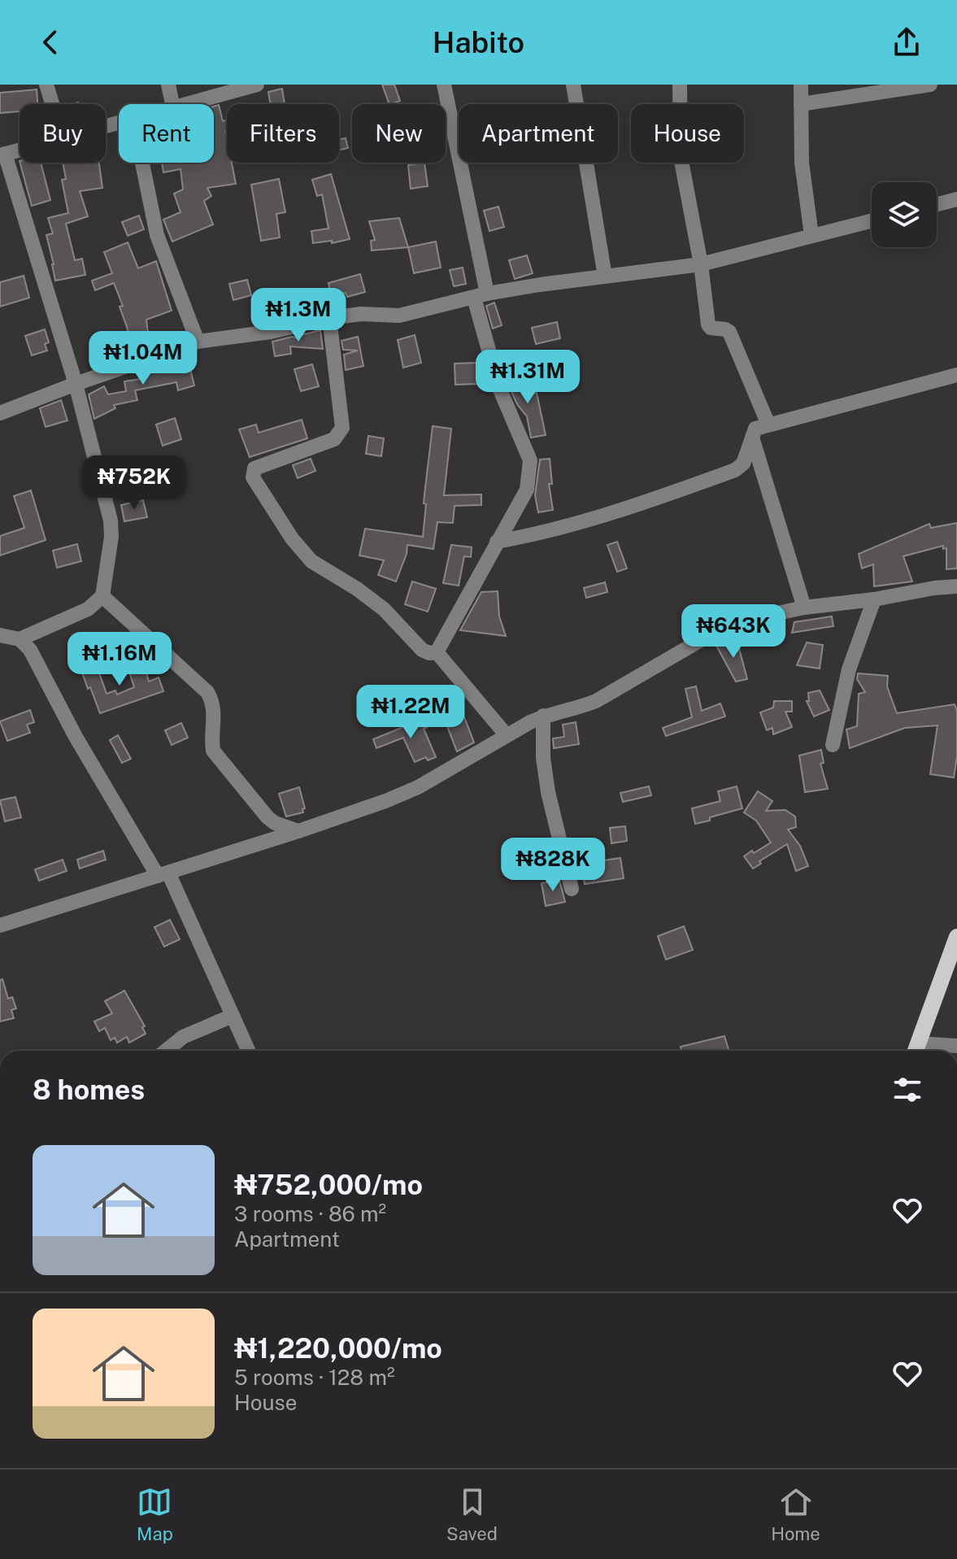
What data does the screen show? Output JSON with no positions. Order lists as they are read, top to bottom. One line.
{"page":{"header":"Habito","chip":["Buy","Rent","Filters","New","Apartment","House"],"price":["₦1.3M","₦1.04M","₦1.31M","₦752K","₦643K","₦1.16M","₦1.22M","₦828K"],"heading":"8 homes","list":[{"name":"₦752,000/mo","note":"3 rooms · 86 m² · Apartment"},{"name":"₦1,220,000/mo","note":"5 rooms · 128 m² · House"}],"tabs":["Map","Saved","Home"]}}
